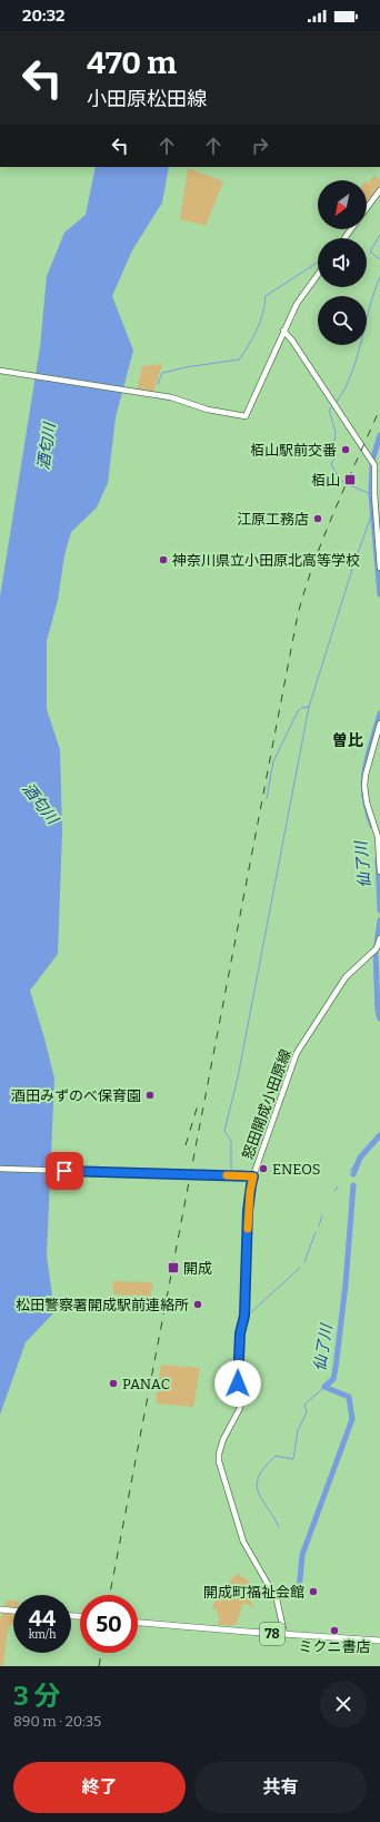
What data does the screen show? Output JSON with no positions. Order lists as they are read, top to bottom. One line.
{"streets":{"main road":["怒田開成小田原線","78"]},"crossings":[["怒田開成小田原線","78"]],"districts":["曽比"],"water":["酒匂川","仙了川"],"places":{"other":["栢山駅前交番","江原工務店","神奈川県立小田原北高等学校","酒田みずのべ保育園","ENEOS","松田警察署開成駅前連絡所","PANAC","開成町福祉会館","ミクニ書店"],"transit":["栢山","開成"]},"north":"bottom left","page":{"status":"20:32","turn":["470 m","小田原松田線"],"speed":"44 km/h","limit":"50","heading":["3 分","890 m · 20:35"],"buttons":["終了","共有"]}}
